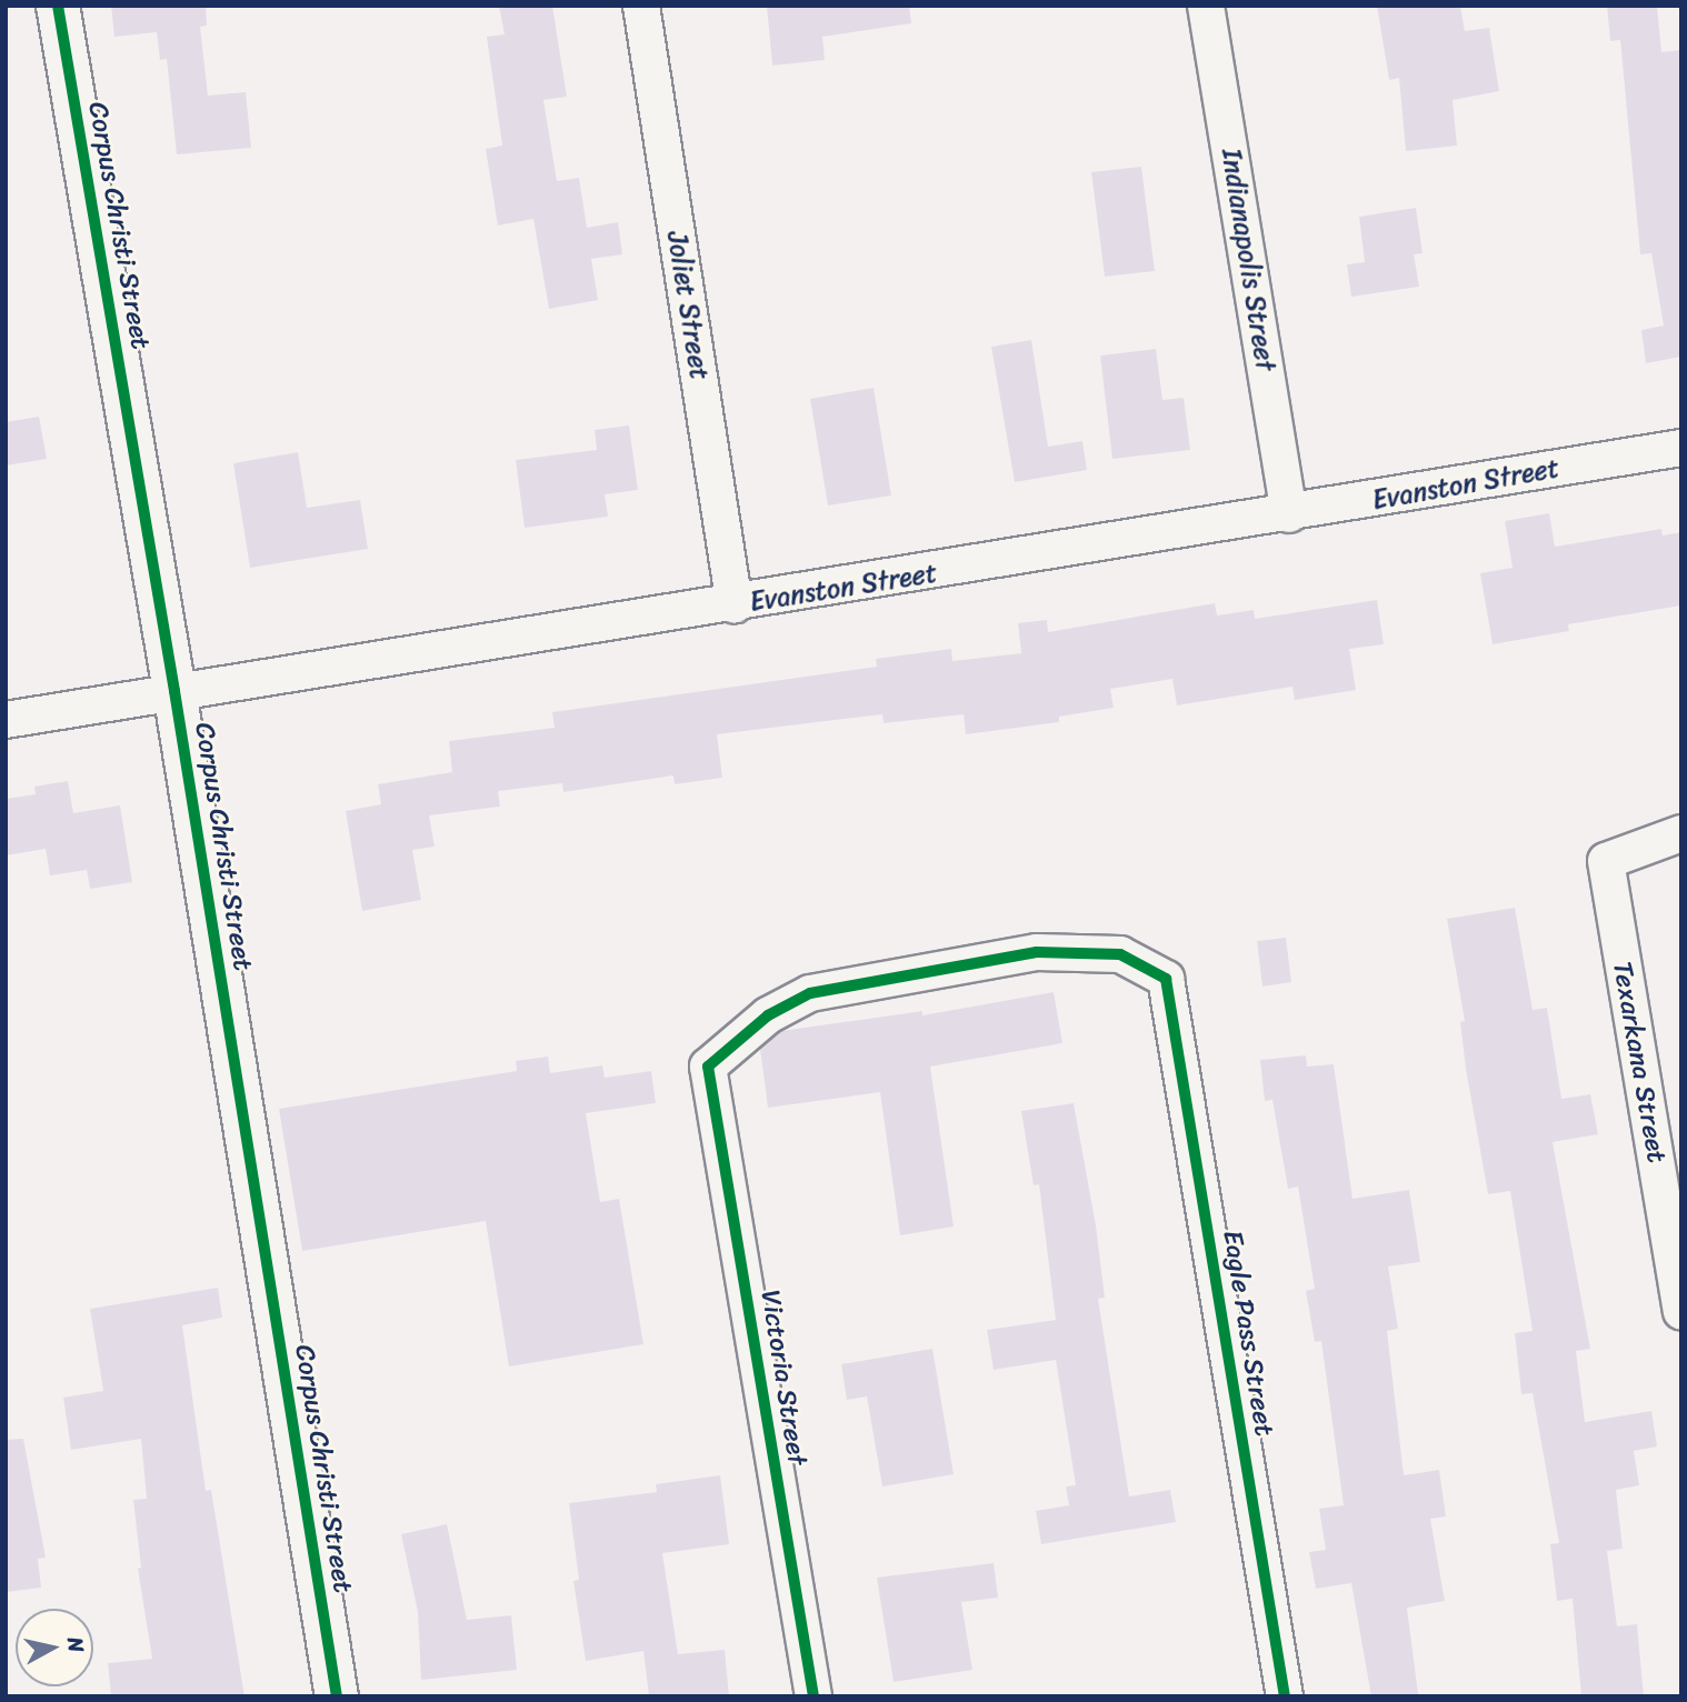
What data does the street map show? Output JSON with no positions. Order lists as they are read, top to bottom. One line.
{"streets":{"street":["Corpus Christi Street","Indianapolis Street","Joliet Street","Evanston Street","Texarkana Street","Eagle Pass Street","Victoria Street"]},"crossings":[["Corpus Christi Street","Evanston Street"],["Indianapolis Street","Evanston Street"],["Joliet Street","Evanston Street"],["Eagle Pass Street","Victoria Street"]],"north":"right"}
